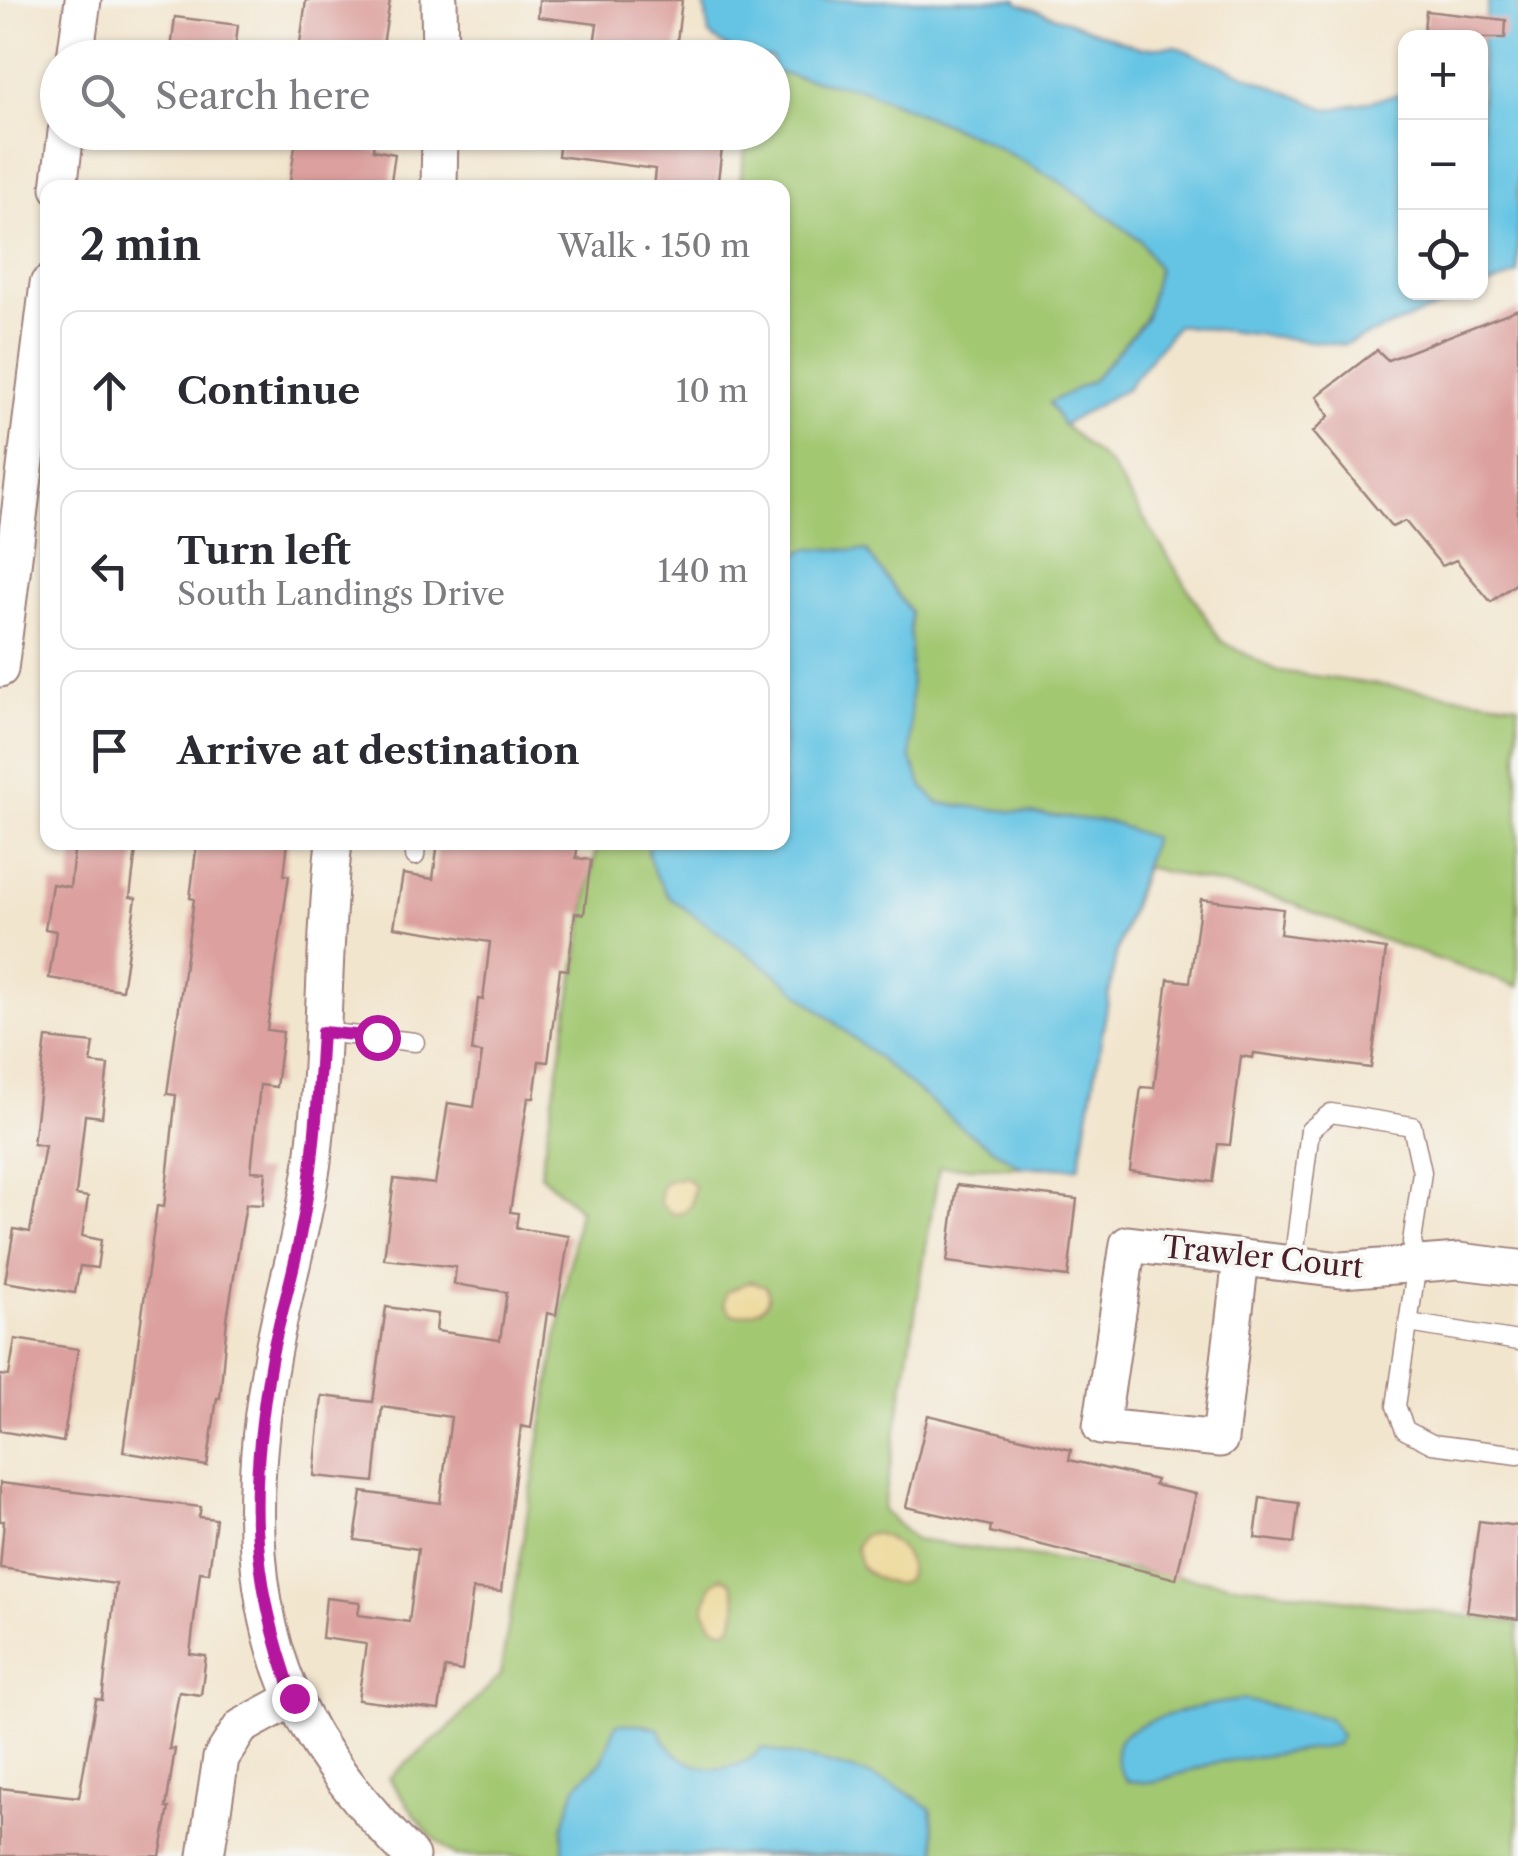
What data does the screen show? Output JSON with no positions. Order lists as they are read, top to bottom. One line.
{"streets":{"street":["Trawler Court"]},"page":{"map_buttons":["+","−"],"search":"Search here","heading":["2 min","Walk · 150 m"],"list":[["Continue","10 m"],["Turn left","South Landings Drive","140 m"],"Arrive at destination"]}}
